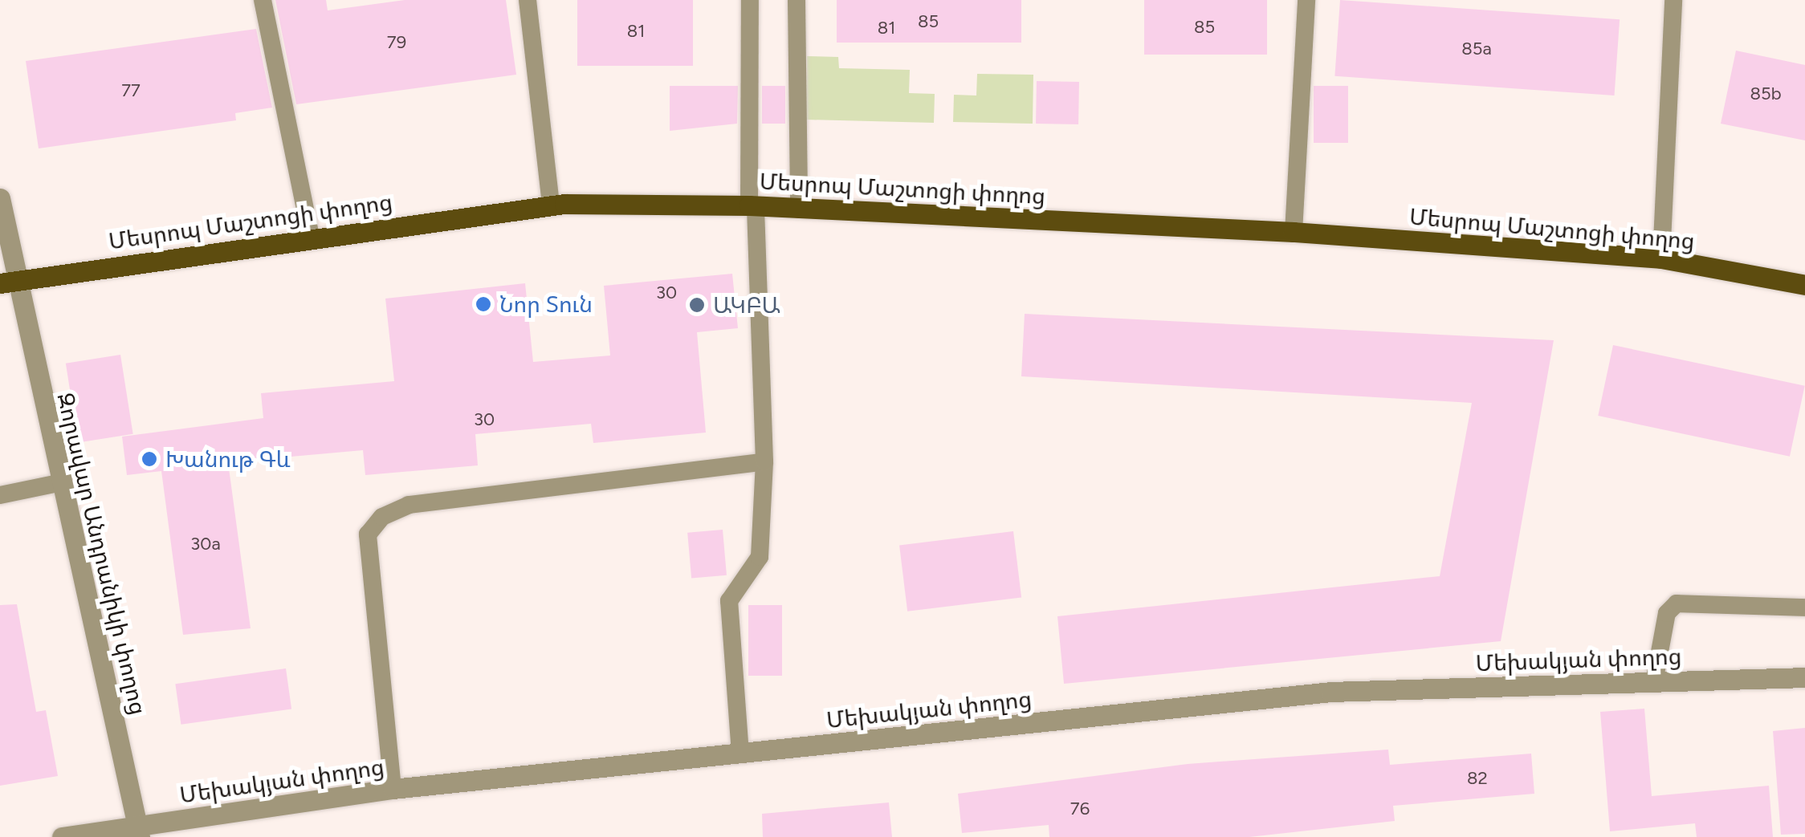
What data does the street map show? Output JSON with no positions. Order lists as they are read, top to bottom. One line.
{"streets":{"main road":["Մեսրոպ Մաշտոցի փողոց"],"street":["Զորավար Անդրանիկի փողոց","Մեխակյան փողոց"]},"crossings":[["Մեսրոպ Մաշտոցի փողոց","Զորավար Անդրանիկի փողոց"],["Զորավար Անդրանիկի փողոց","Մեխակյան փողոց"]],"places":["Նոր Տուն","ԱԿԲԱ","Խանութ Գև"],"house_numbers":["85","85","81","81","79","85a","77","85b","30","30","30a","82","76"]}
